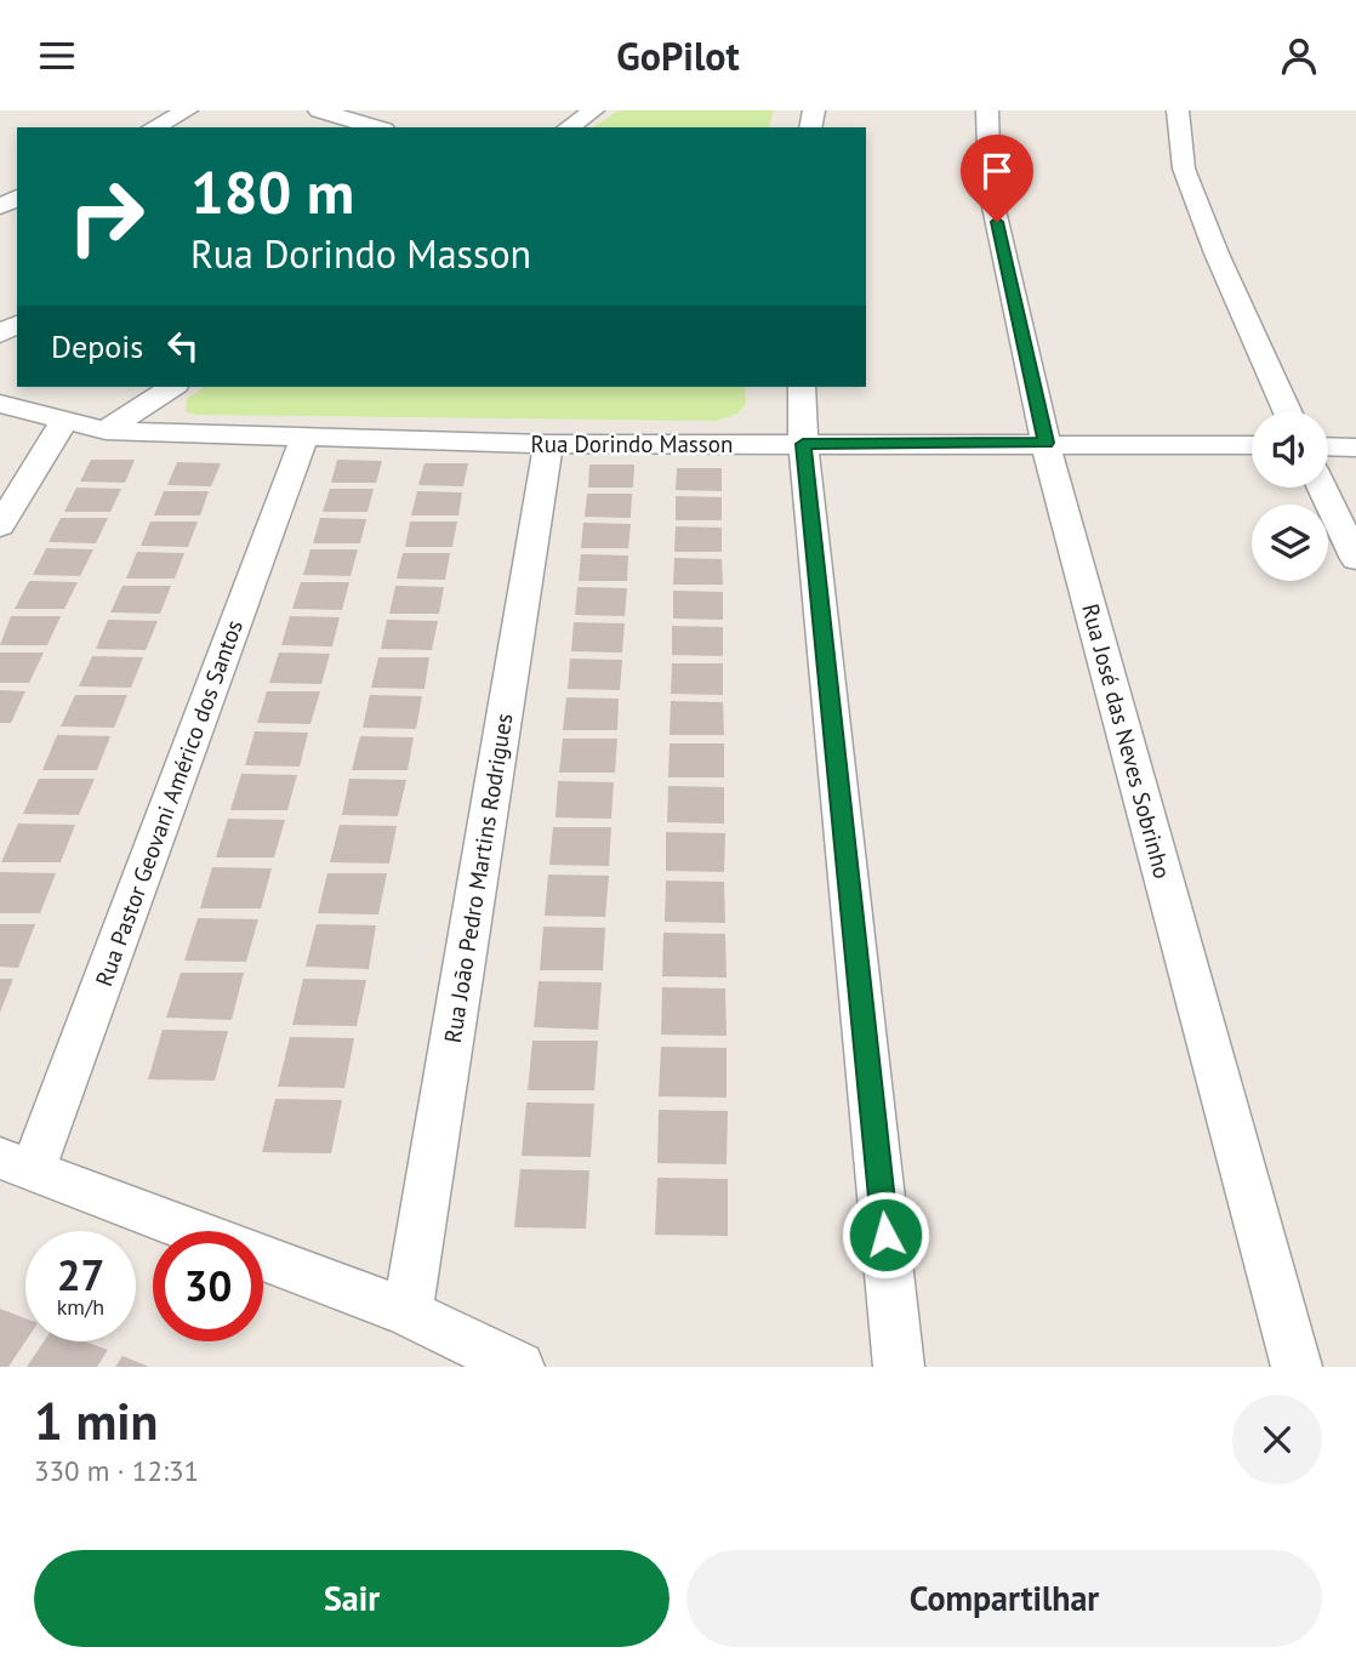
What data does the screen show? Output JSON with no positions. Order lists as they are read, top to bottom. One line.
{"streets":{"street":["Rua Dorindo Masson","Rua José das Neves Sobrinho","Rua Pastor Geovani Américo dos Santos","Rua João Pedro Martins Rodrigues"]},"crossings":[["Rua Dorindo Masson","Rua José das Neves Sobrinho"],["Rua Dorindo Masson","Rua Pastor Geovani Américo dos Santos"],["Rua Dorindo Masson","Rua João Pedro Martins Rodrigues"]],"page":{"header":"GoPilot","turn":["180 m","Rua Dorindo Masson"],"then":"Depois","speed":"27 km/h","limit":"30","heading":["1 min","330 m · 12:31"],"buttons":["Sair","Compartilhar"]}}
